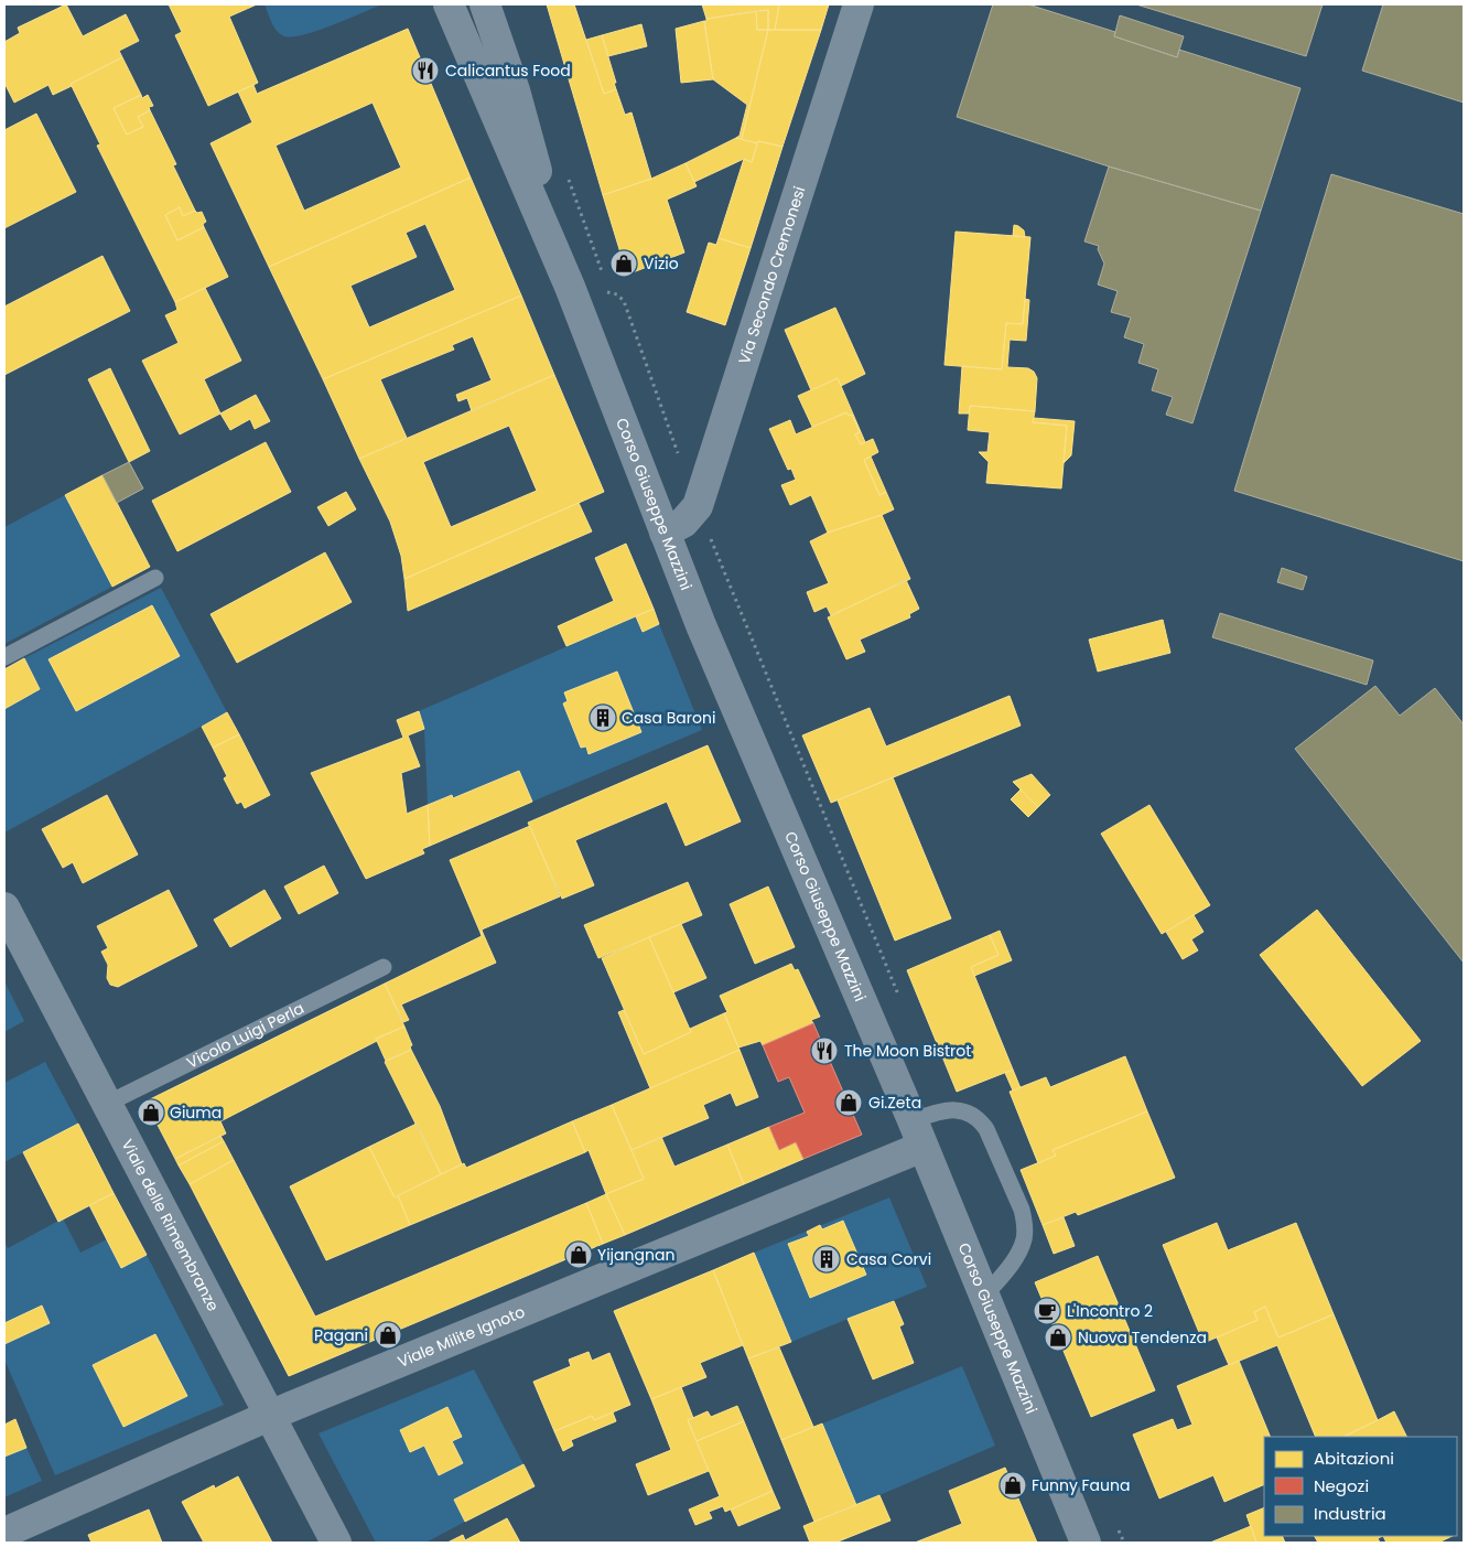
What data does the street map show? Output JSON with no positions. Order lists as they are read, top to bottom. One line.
{"streets":{"street":["Via Secondo Cremonesi","Corso Giuseppe Mazzini","Viale delle Rimembranze","Viale Milite Ignoto"],"lane":["Vicolo Luigi Perla"]},"crossings":[["Via Secondo Cremonesi","Corso Giuseppe Mazzini"],["Corso Giuseppe Mazzini","Viale Milite Ignoto"],["Vicolo Luigi Perla","Viale delle Rimembranze"],["Viale delle Rimembranze","Viale Milite Ignoto"]],"places":{"restaurant":["Calicantus Food","The Moon Bistrot"],"shop":["Vizio","Gi.Zeta","Giuma","Yijangnan","Pagani","Nuova Tendenza","Funny Fauna"],"building":["Casa Baroni","Casa Corvi"],"cafe":["L'Incontro 2"]},"legend":["Abitazioni","Negozi","Industria"]}
